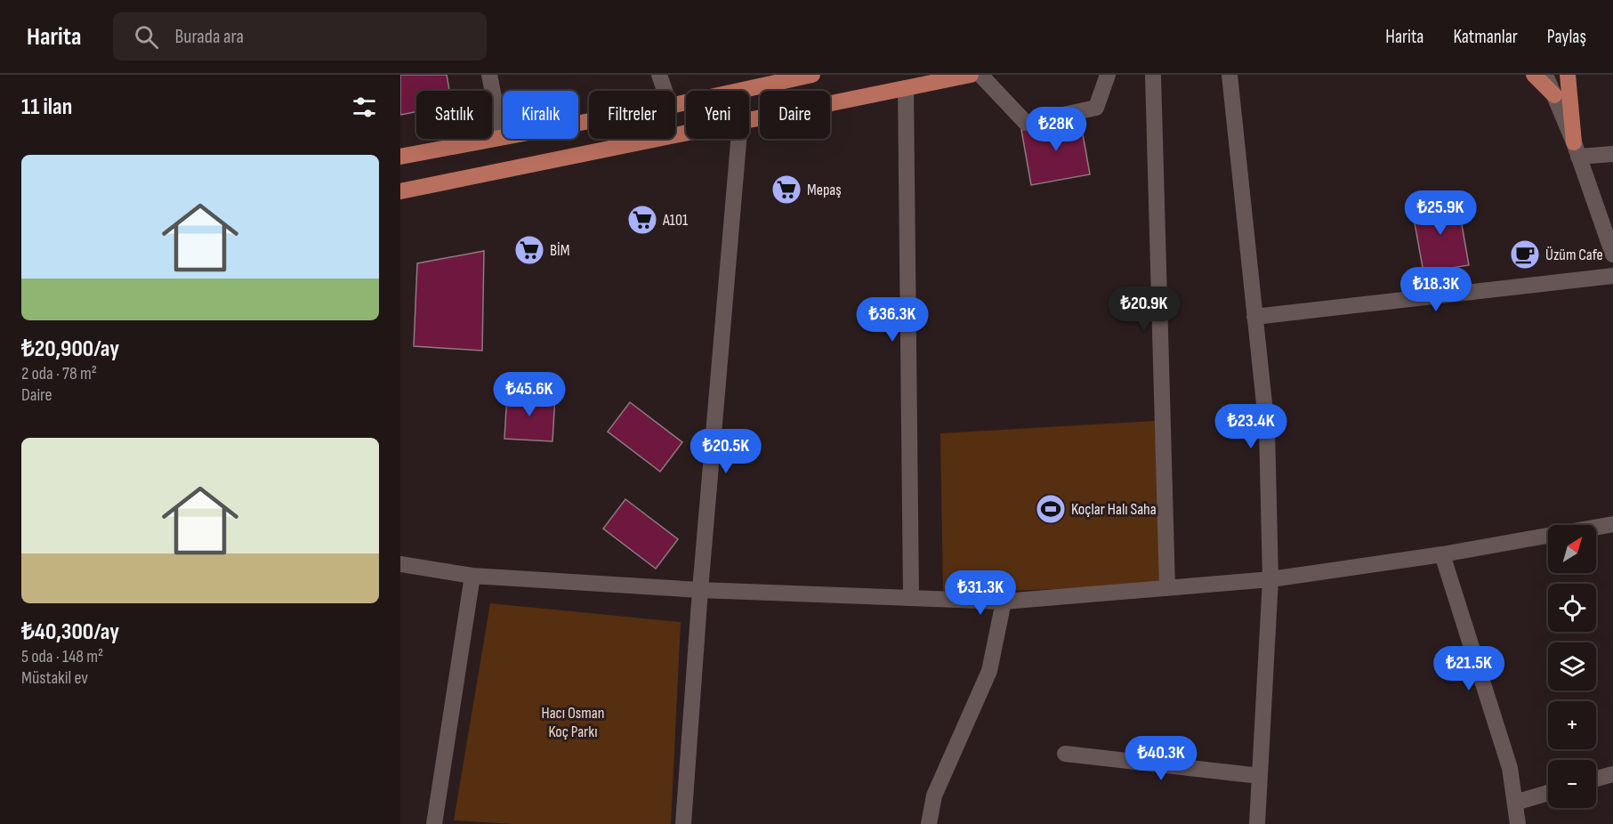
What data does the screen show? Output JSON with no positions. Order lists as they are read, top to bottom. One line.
{"parks":["Hacı Osman Koç Parkı"],"places":{"supermarket":["Mepaş","A101","BİM"],"cafe":["Üzüm Cafe"],"sports":["Koçlar Halı Saha"]},"north":"top right","page":{"header":"Harita","search":"Burada ara","nav":["Harita","Katmanlar","Paylaş"],"heading":"11 ilan","chip":["Satılık","Kiralık","Filtreler","Yeni","Daire"],"price":["₺28K","₺25.9K","₺18.3K","₺20.9K","₺36.3K","₺45.6K","₺23.4K","₺20.5K","₺31.3K","₺21.5K","₺40.3K"],"list":[{"name":"₺20,900/ay","note":"2 oda · 78 m² · Daire"},{"name":"₺40,300/ay","note":"5 oda · 148 m² · Müstakil ev"}],"map_buttons":["+","−"]}}
